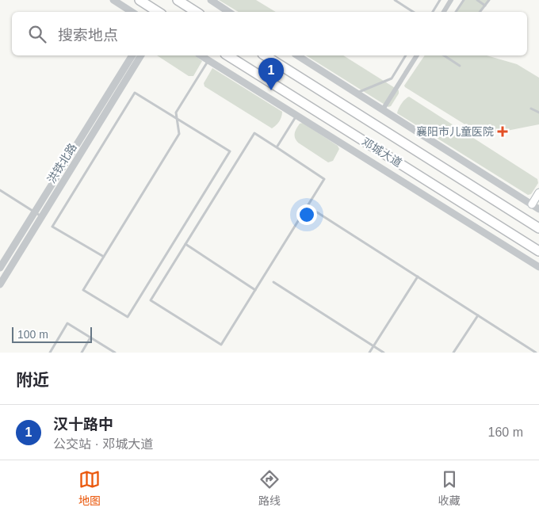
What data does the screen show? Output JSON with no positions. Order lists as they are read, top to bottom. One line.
{"streets":{"highway":["邓城大道"],"street":["洪铁北路"]},"places":{"health":["襄阳市儿童医院"]},"scale_bar":"100 m","page":{"search":"搜索地点","pins":"1","scale":"100 m","heading":"附近","list":[{"mark":"1","name":"汉十路中","note":"公交站 · 邓城大道","value":"160 m"}],"nav":["地图","路线","收藏"]}}
